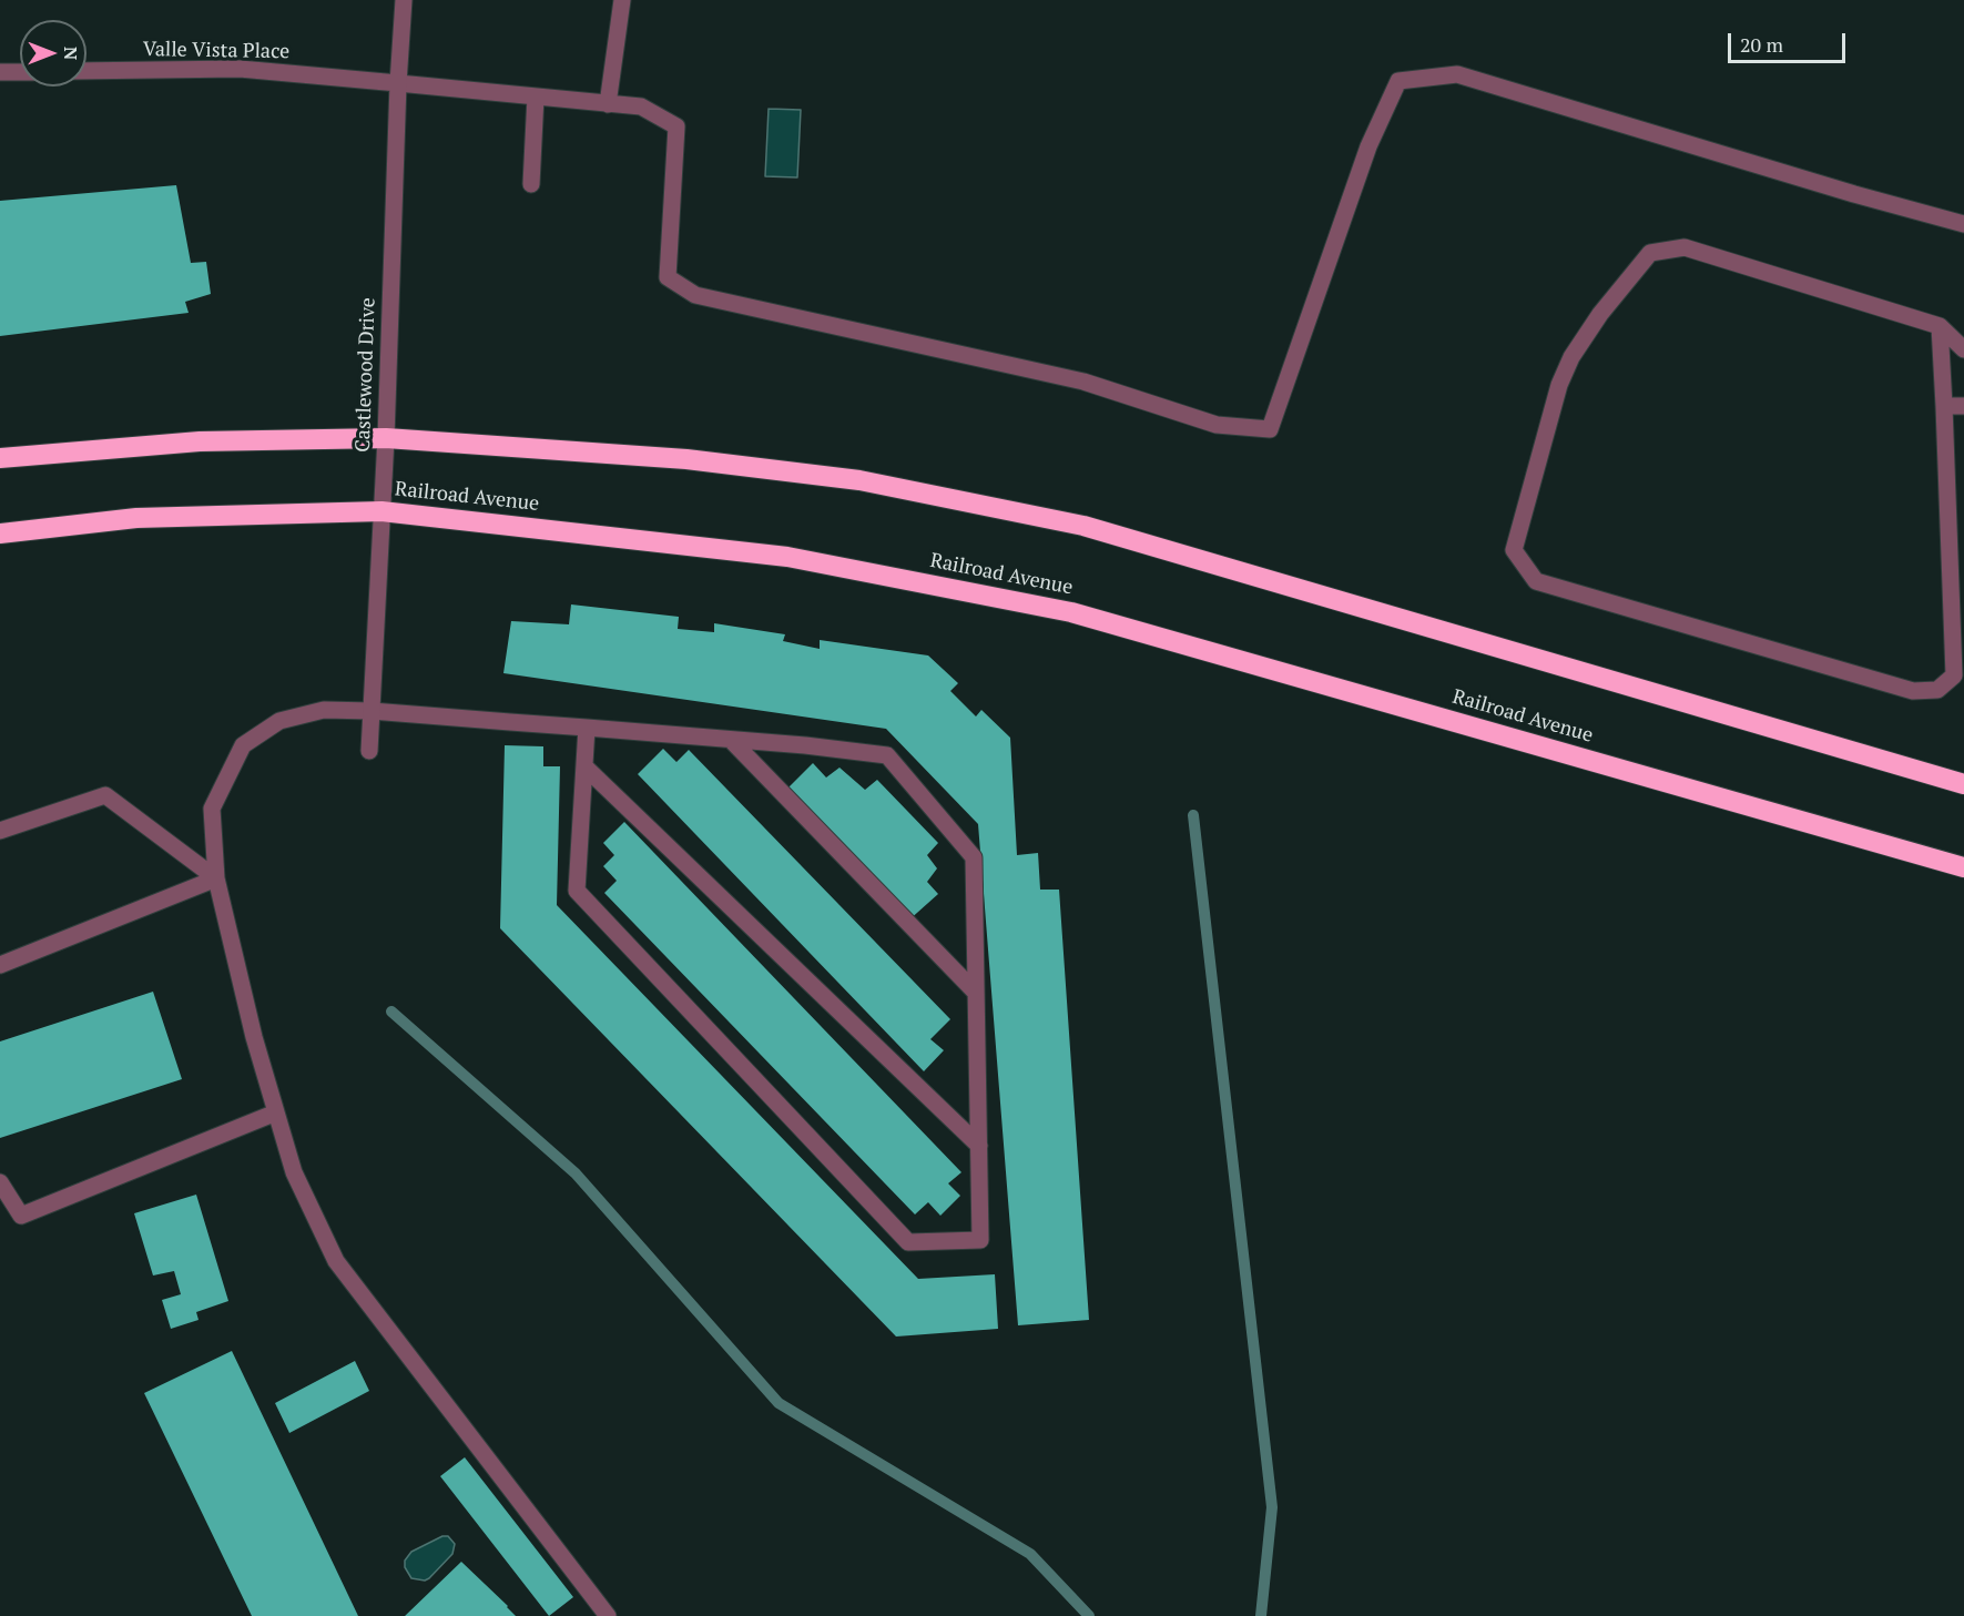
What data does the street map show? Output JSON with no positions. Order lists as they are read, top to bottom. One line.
{"streets":{"highway":["Railroad Avenue"],"street":["Valle Vista Place","Castlewood Drive"]},"crossings":[["Valle Vista Place","Castlewood Drive"],["Castlewood Drive","Railroad Avenue"]],"scale_bar":"20 m","north":"right"}
